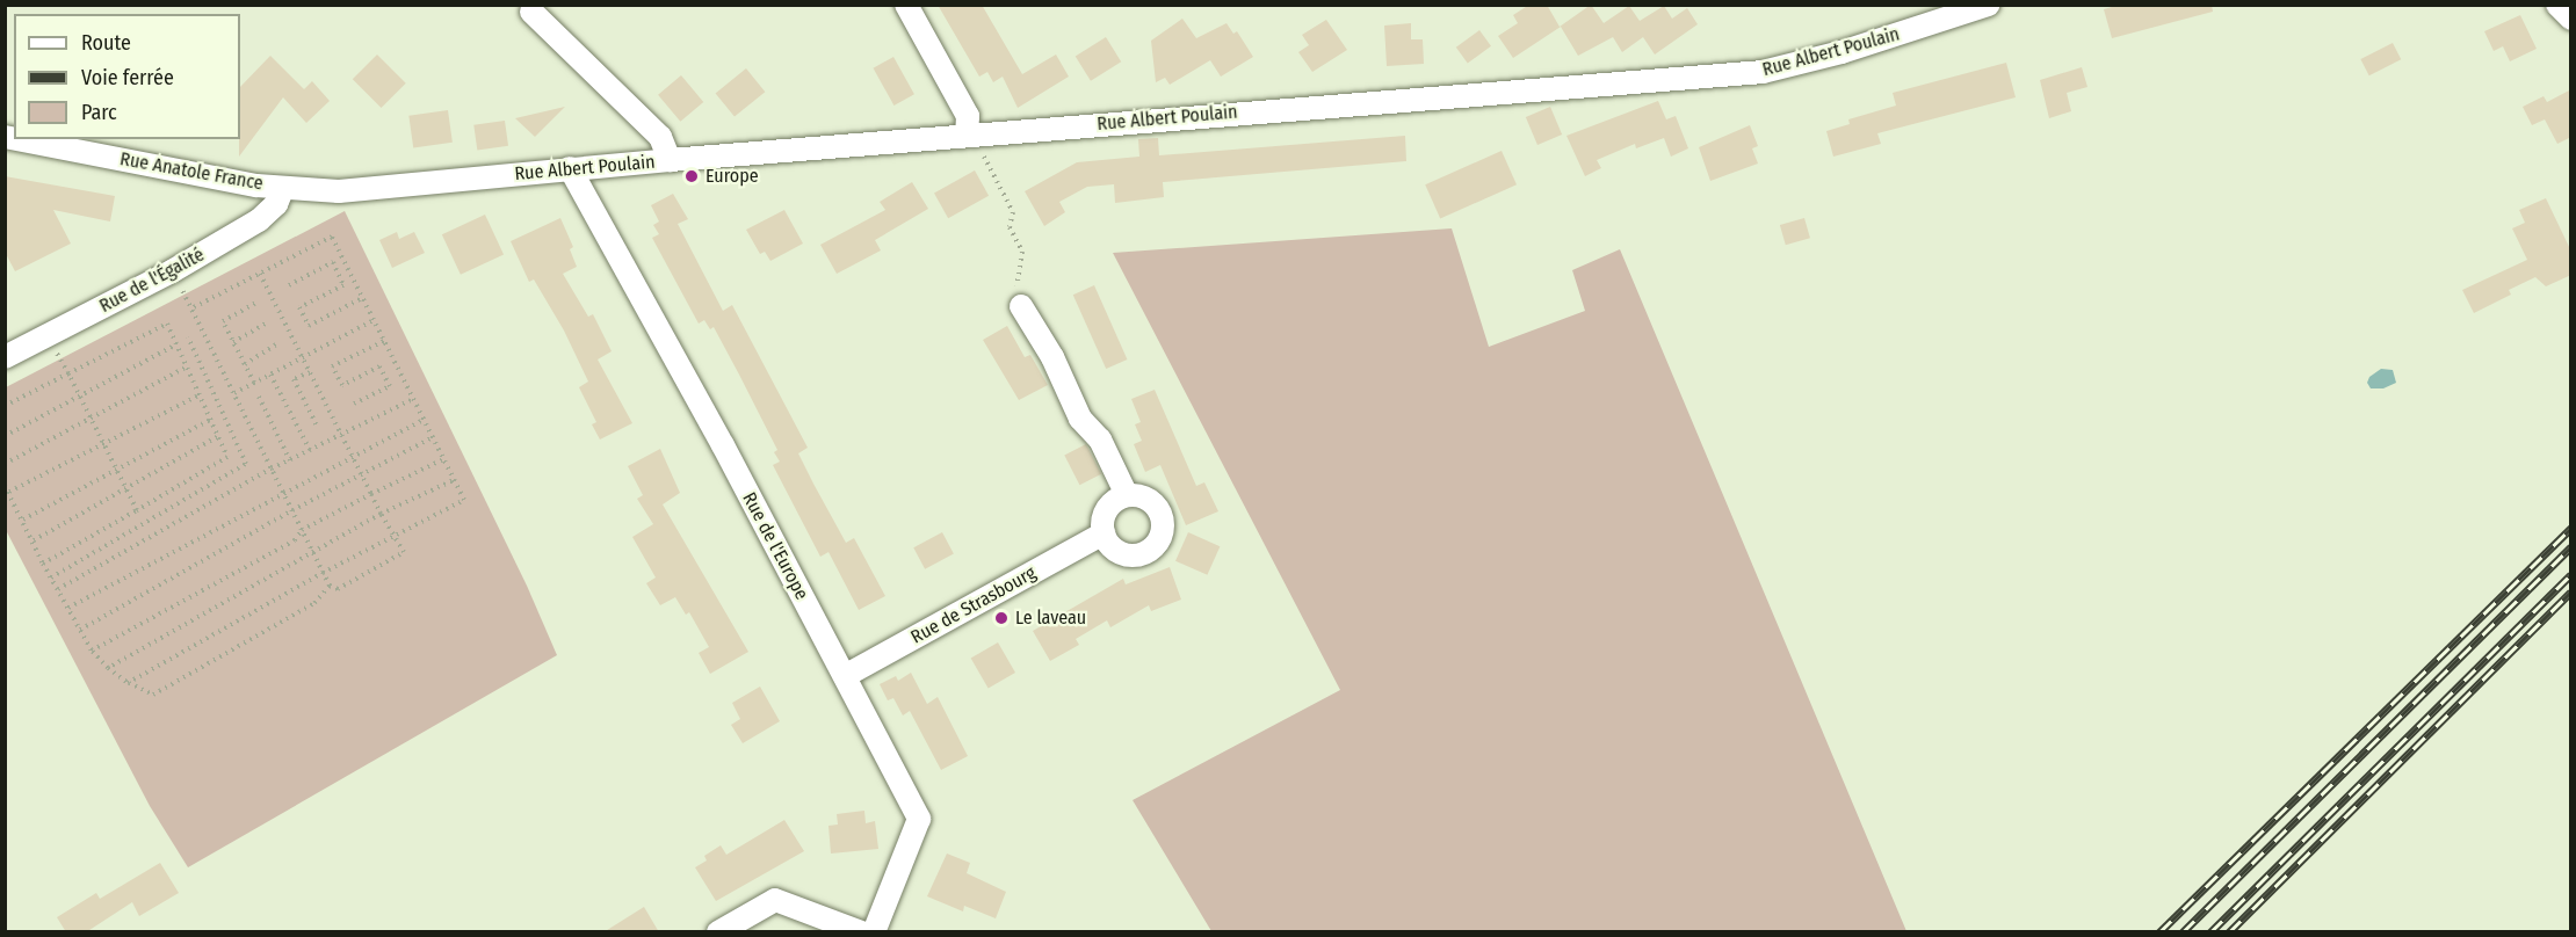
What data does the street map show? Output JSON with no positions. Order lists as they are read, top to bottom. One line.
{"streets":{"street":["Rue Albert Poulain","Rue Anatole France","Rue de l'Égalité","Rue de l'Europe","Rue de Strasbourg"]},"crossings":[["Rue Albert Poulain","Rue Anatole France"],["Rue Albert Poulain","Rue de l'Europe"],["Rue Anatole France","Rue de l'Égalité"],["Rue de l'Europe","Rue de Strasbourg"]],"places":["Europe","Le laveau"],"legend":["Route","Voie ferrée","Parc"]}
